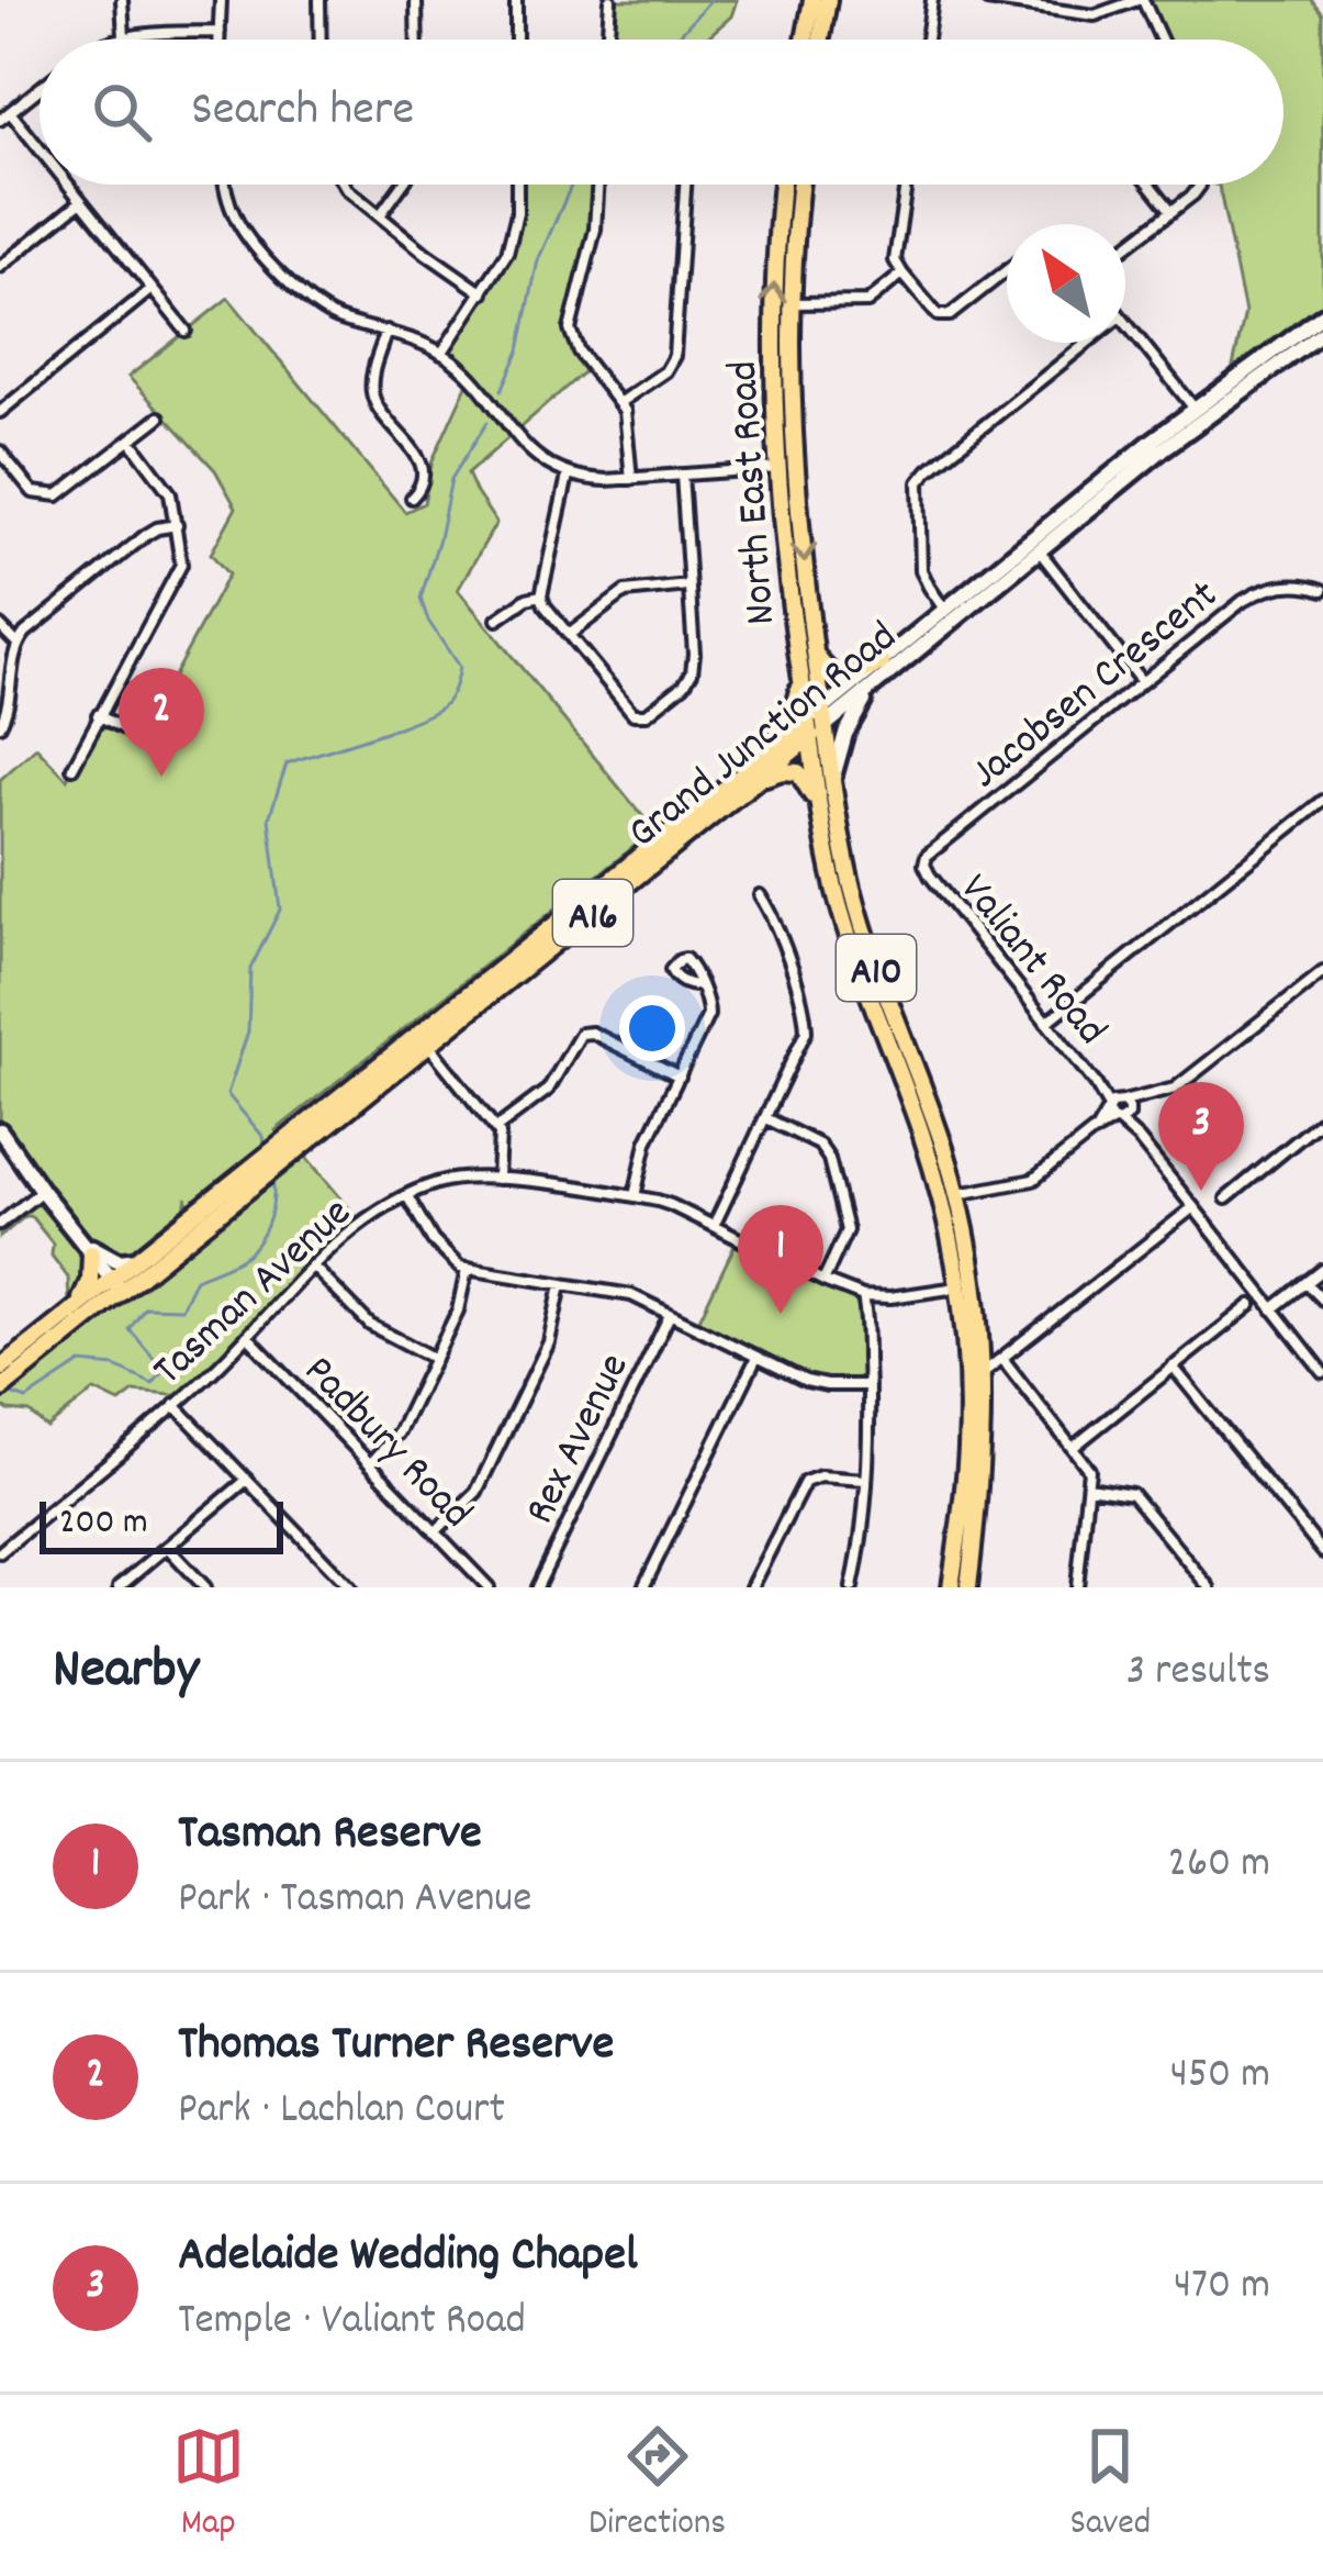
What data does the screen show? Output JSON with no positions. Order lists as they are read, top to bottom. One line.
{"streets":{"highway":["North East Road","Grand Junction Road","A16","A10"],"street":["Jacobsen Crescent","Valiant Road","Tasman Avenue","Rex Avenue","Padbury Road"]},"crossings":[["North East Road","Grand Junction Road"],["North East Road","Tasman Avenue"],["Jacobsen Crescent","Valiant Road"],["Tasman Avenue","Padbury Road"]],"scale_bar":"200 m","north":"top left","page":{"search":"Search here","pins":["2","3","1"],"scale":"200 m","heading":["Nearby","3 results"],"list":[{"mark":"1","name":"Tasman Reserve","note":"Park · Tasman Avenue","value":"260 m"},{"mark":"2","name":"Thomas Turner Reserve","note":"Park · Lachlan Court","value":"450 m"},{"mark":"3","name":"Adelaide Wedding Chapel","note":"Temple · Valiant Road","value":"470 m"}],"nav":["Map","Directions","Saved"]}}
